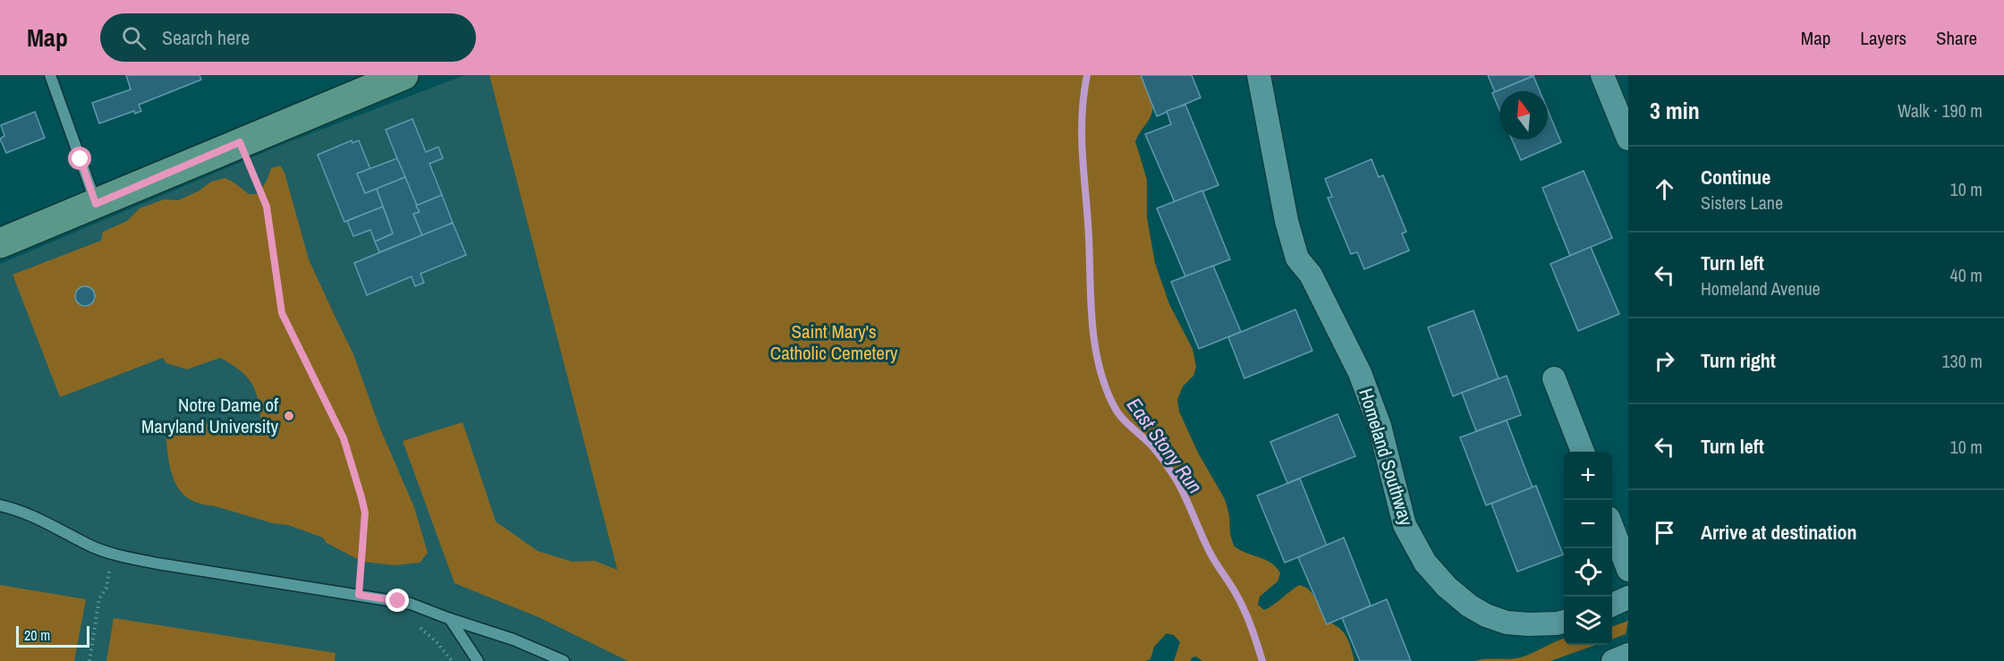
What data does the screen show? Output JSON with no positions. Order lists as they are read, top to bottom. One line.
{"streets":{"street":["Homeland Southway"]},"water":["East Stony Run"],"parks":["Saint Mary's Catholic Cemetery"],"places":["Notre Dame of Maryland University"],"scale_bar":"20 m","north":"top","page":{"header":"Map","search":"Search here","nav":["Map","Layers","Share"],"heading":["3 min","Walk · 190 m"],"list":[["Continue","Sisters Lane","10 m"],["Turn left","Homeland Avenue","40 m"],["Turn right","130 m"],["Turn left","10 m"],"Arrive at destination"],"map_buttons":["+","−"],"scale":"20 m"}}
